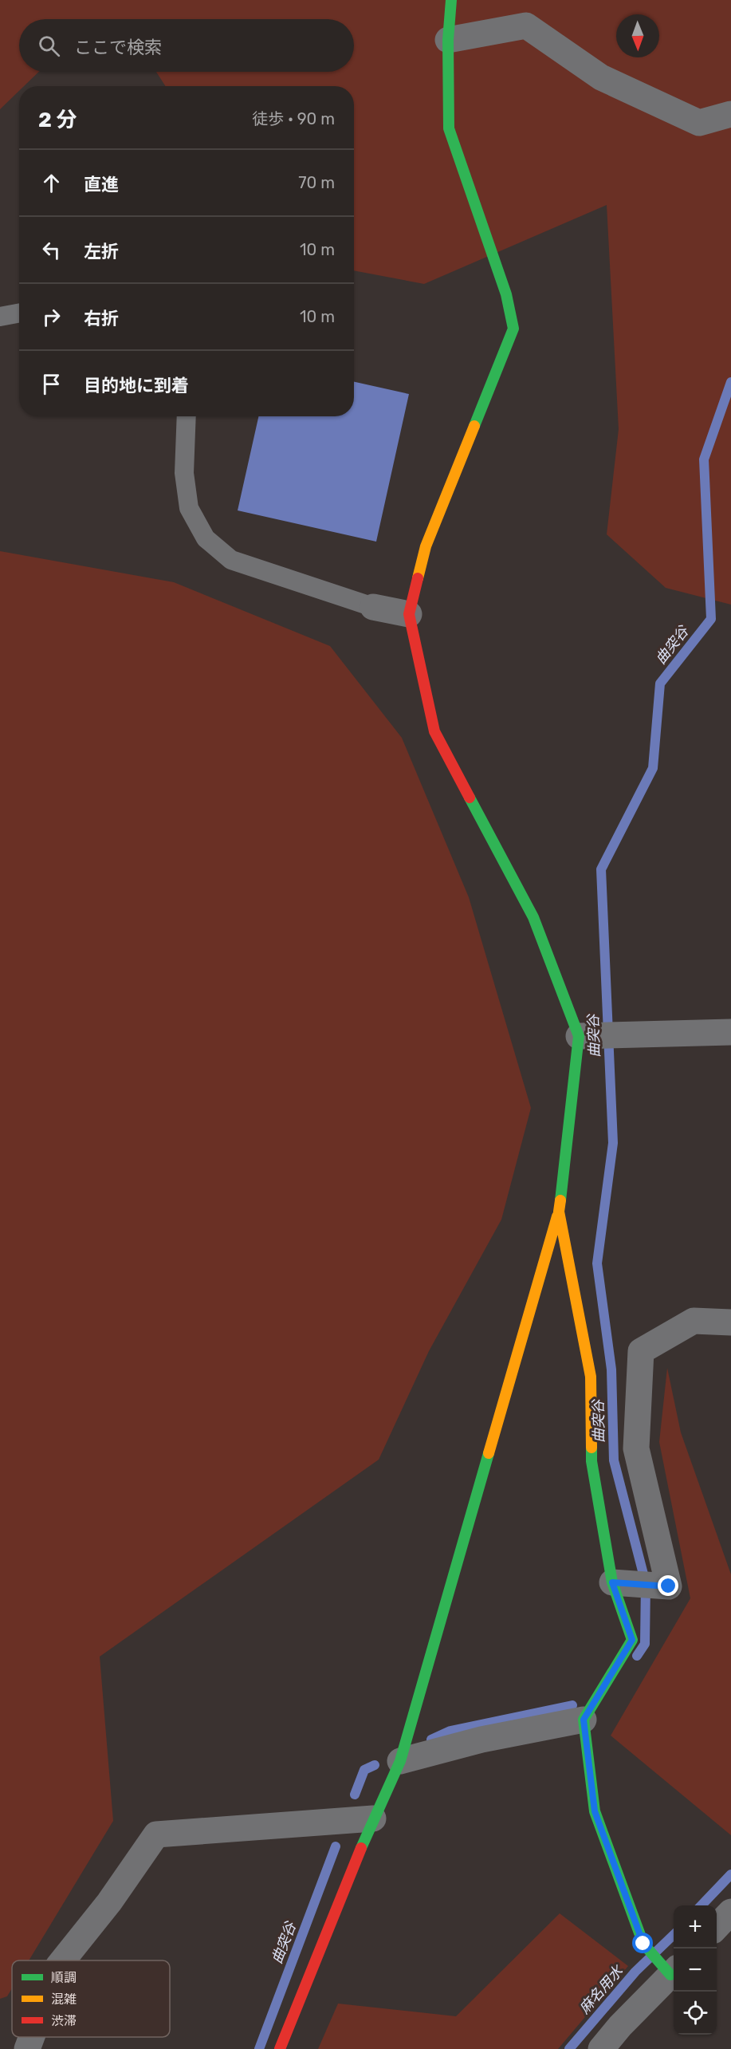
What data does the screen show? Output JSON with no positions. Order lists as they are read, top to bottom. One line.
{"water":["曲突谷","麻名用水"],"legend":["順調","混雑","渋滞"],"north":"bottom","page":{"search":"ここで検索","heading":["2 分","徒歩 · 90 m"],"list":[["直進","70 m"],["左折","10 m"],["右折","10 m"],"目的地に到着"],"map_buttons":["+","−"]}}
